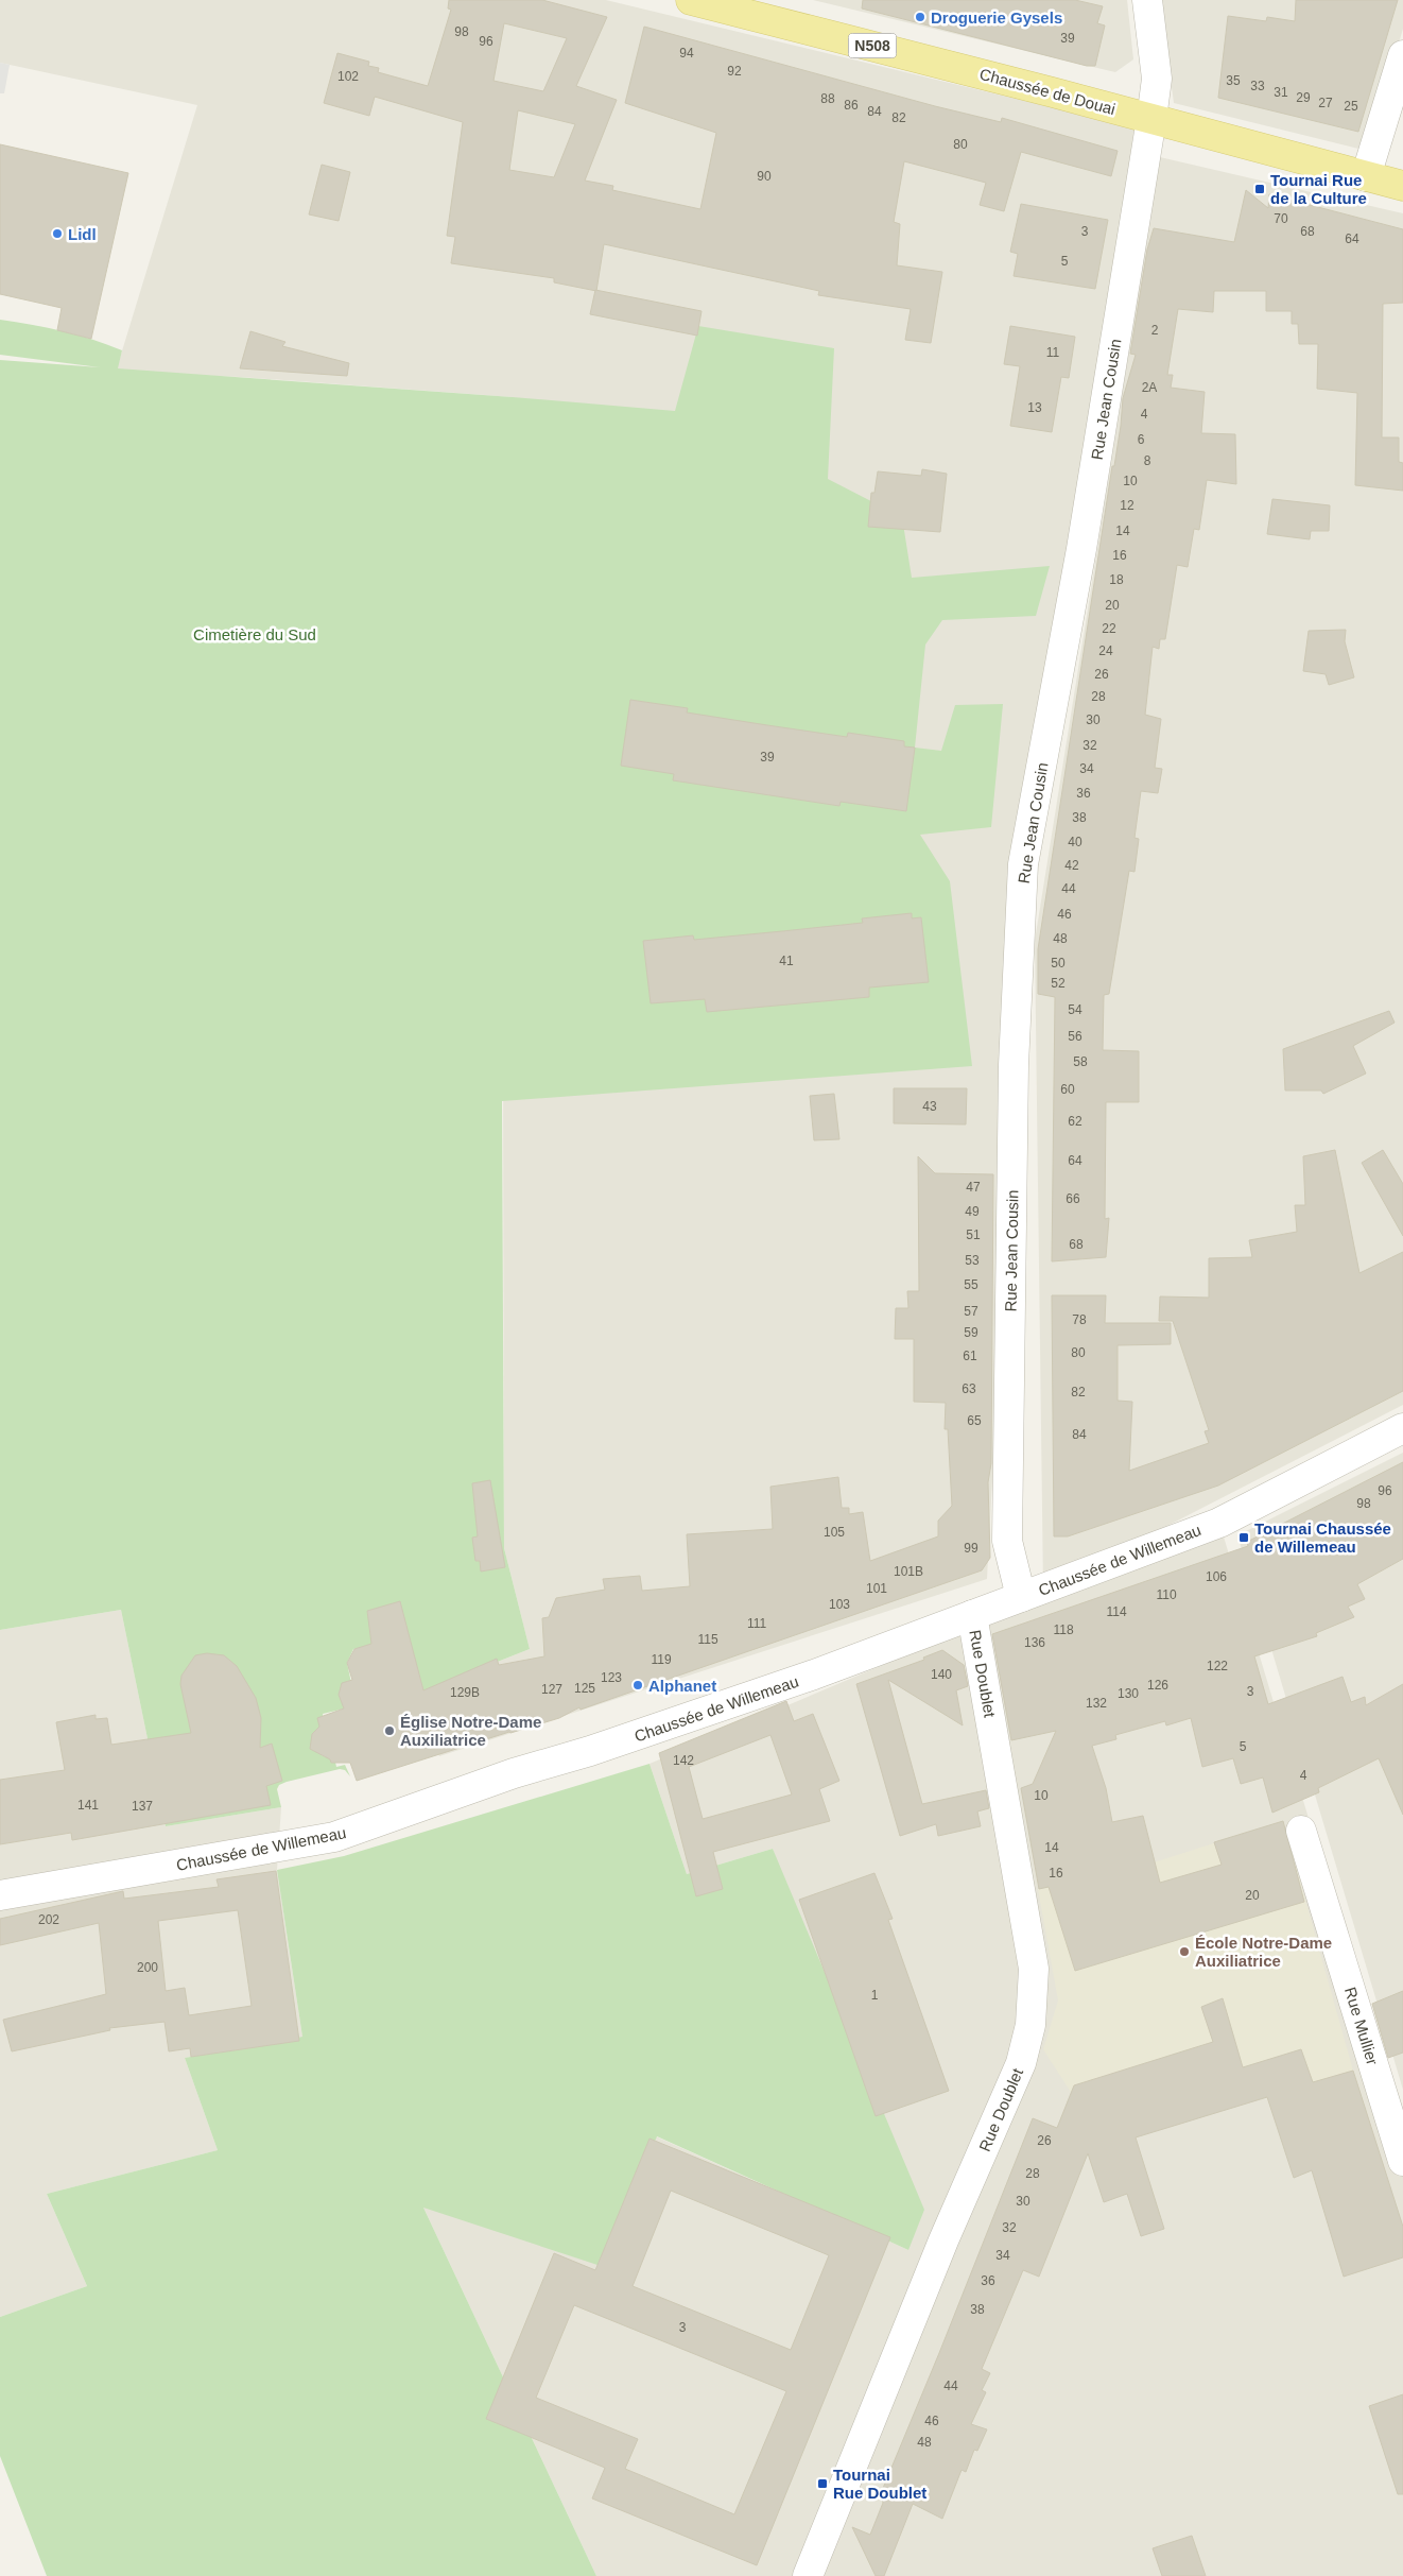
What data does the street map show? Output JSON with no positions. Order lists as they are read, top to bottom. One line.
{"streets":{"main road":["N508","Chaussée de Douai"],"street":["Rue Jean Cousin","Chaussée de Willemeau","Rue Doublet","Rue Mullier"]},"crossings":[["Chaussée de Douai","Rue Jean Cousin"],["Rue Jean Cousin","Chaussée de Willemeau"],["Chaussée de Willemeau","Rue Doublet"]],"parks":["Cimetière du Sud"],"places":{"other":["Droguerie Gysels","Lidl","Alphanet","Église Notre-Dame Auxiliatrice","École Notre-Dame Auxiliatrice"],"transit":["Tournai Rue de la Culture","Tournai Chaussée de Willemeau","Tournai Rue Doublet"]},"house_numbers":["98","39","96","94","92","102","35","33","31","29","88","27","86","25","84","82","80","90","70","3","68","64","5","2","11","2A","13","4","6","8","10","12","14","16","18","20","22","24","26","28","30","32","39","34","36","38","40","42","44","46","48","41","50","52","54","56","58","60","43","62","64","47","66","49","51","68","53","55","57","78","59","80","61","63","82","65","84","96","98","105","99","101B","106","101","110","103","114","111","118","115","136","119","122","140","123","126","125","127","3","129B","130","132","5","142","4","10","141","137","14","16","20","202","200","1","26","28","30","32","34","36","38","3","44","46","48"]}
